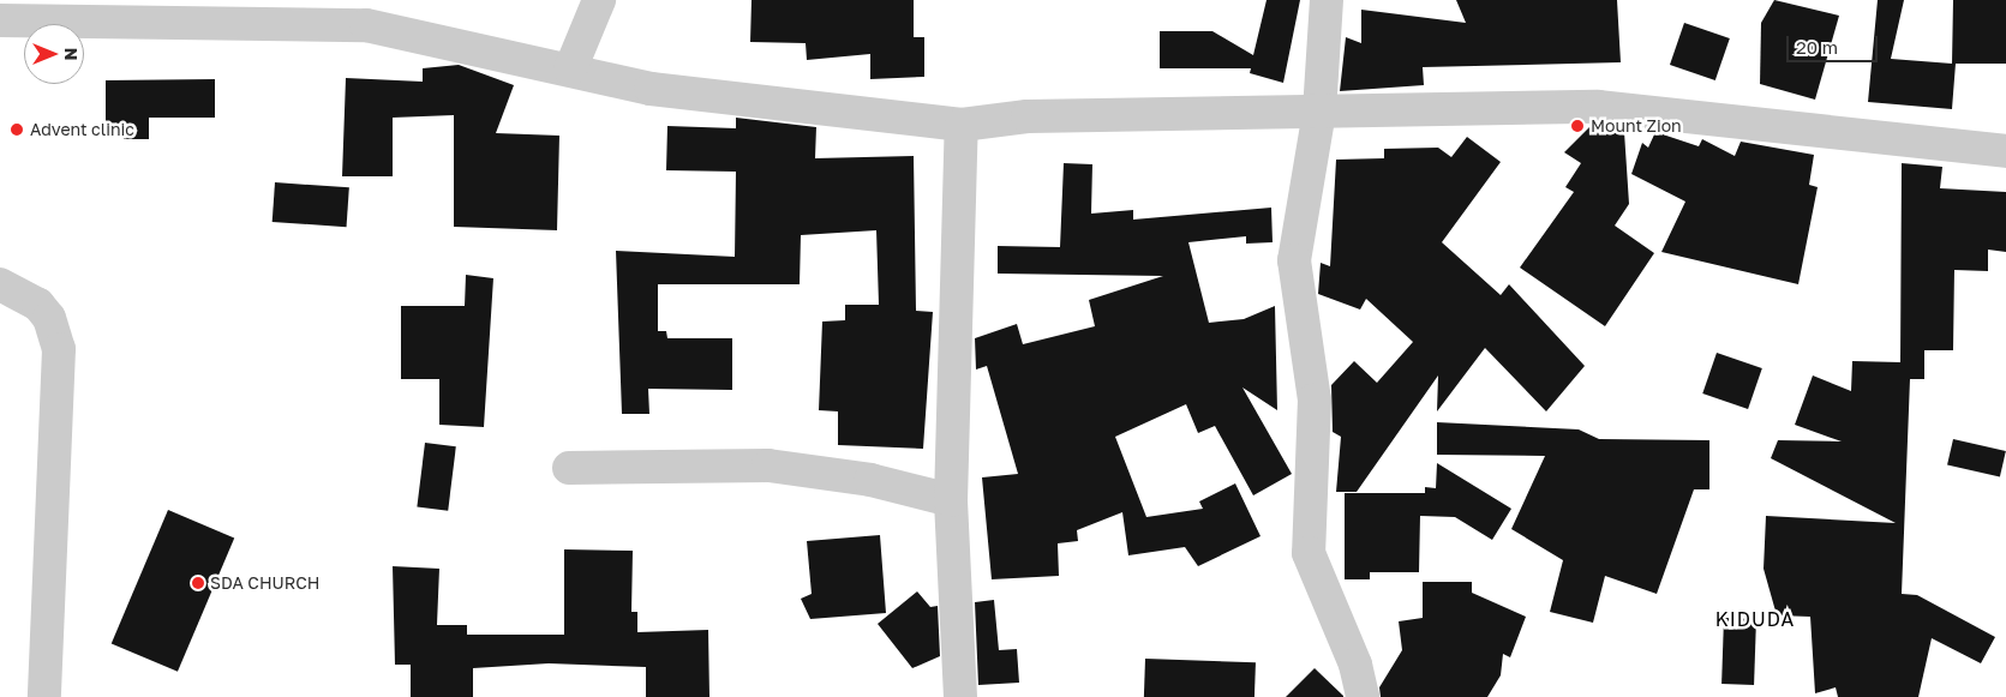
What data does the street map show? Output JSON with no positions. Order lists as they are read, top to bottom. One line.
{"districts":["KIDUDA"],"places":["Mount Zion","Advent clinic","SDA CHURCH"],"scale_bar":"20 m","north":"right"}
